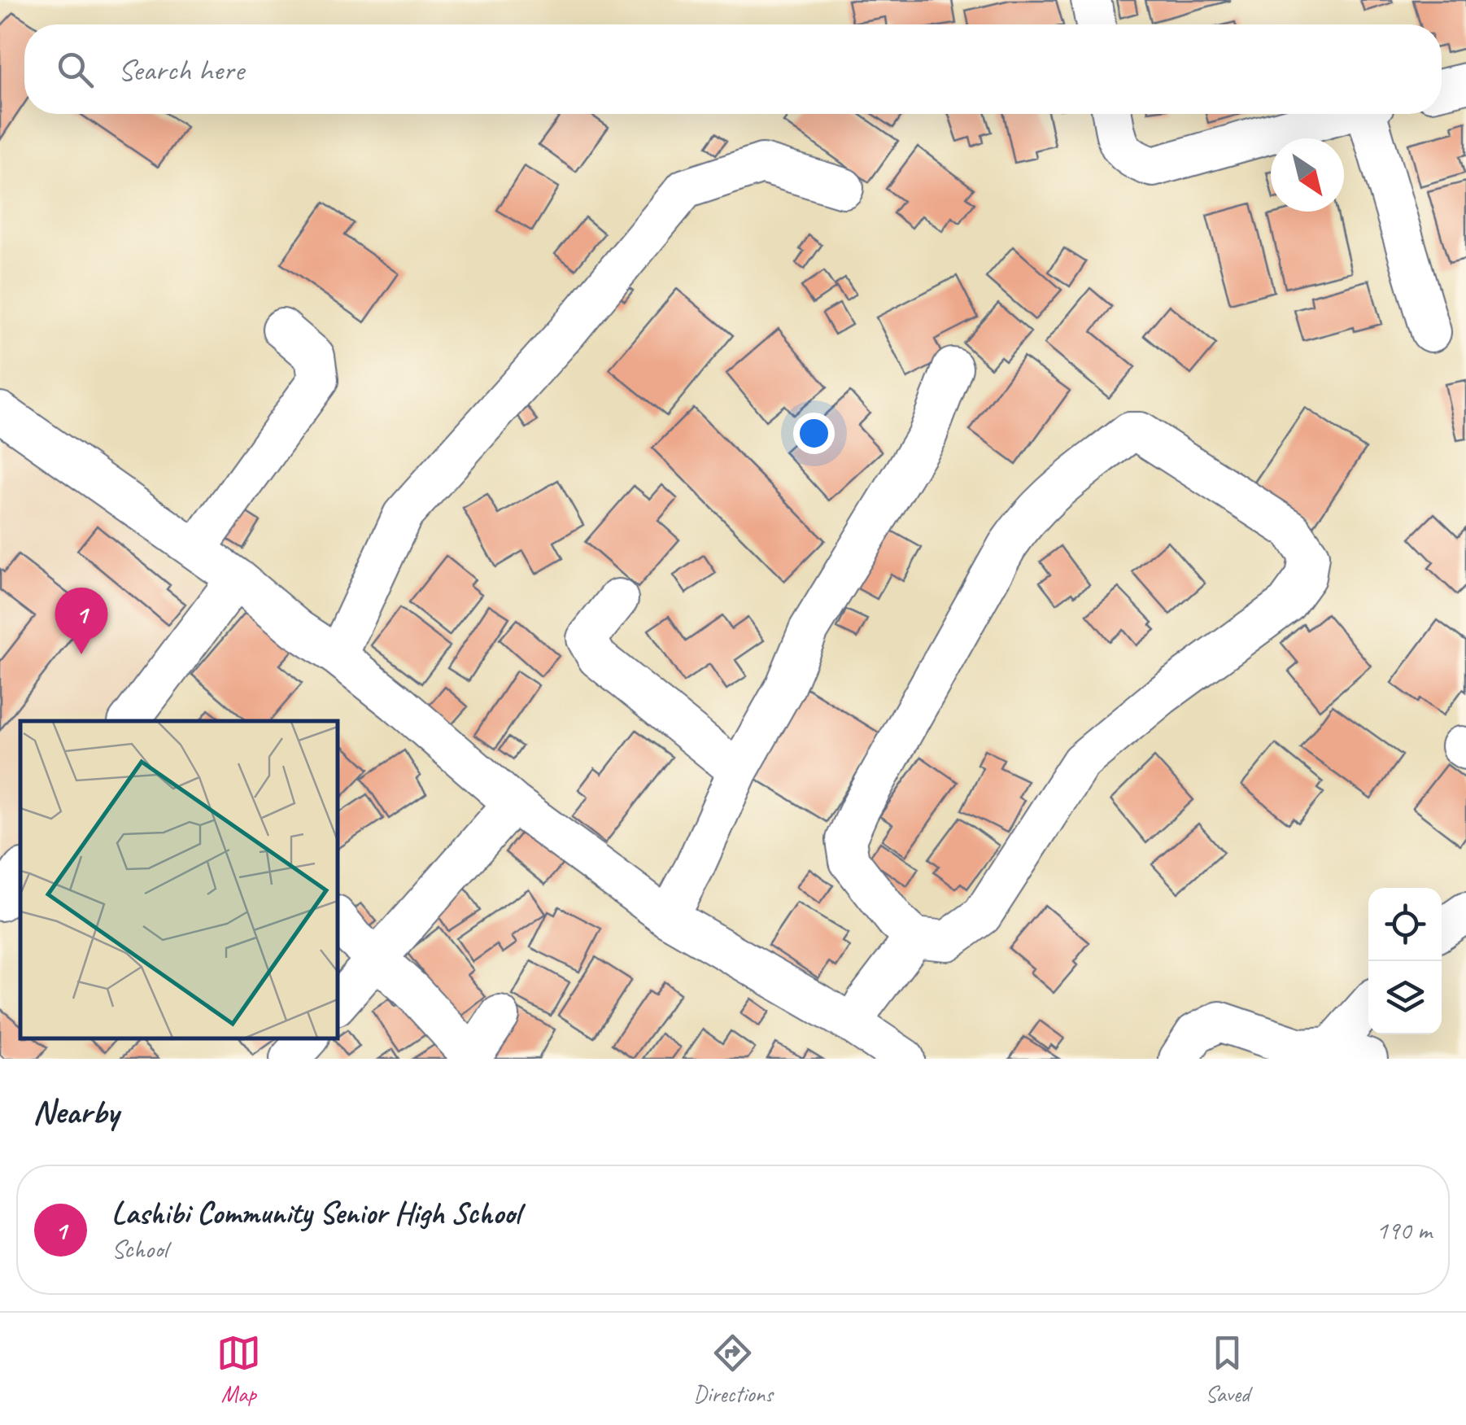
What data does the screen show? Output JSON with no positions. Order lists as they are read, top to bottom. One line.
{"north":"bottom right","page":{"search":"Search here","pins":"1","heading":"Nearby","list":[{"mark":"1","name":"Lashibi Community Senior High School","note":"School","value":"190 m"}],"nav":["Map","Directions","Saved"]}}
